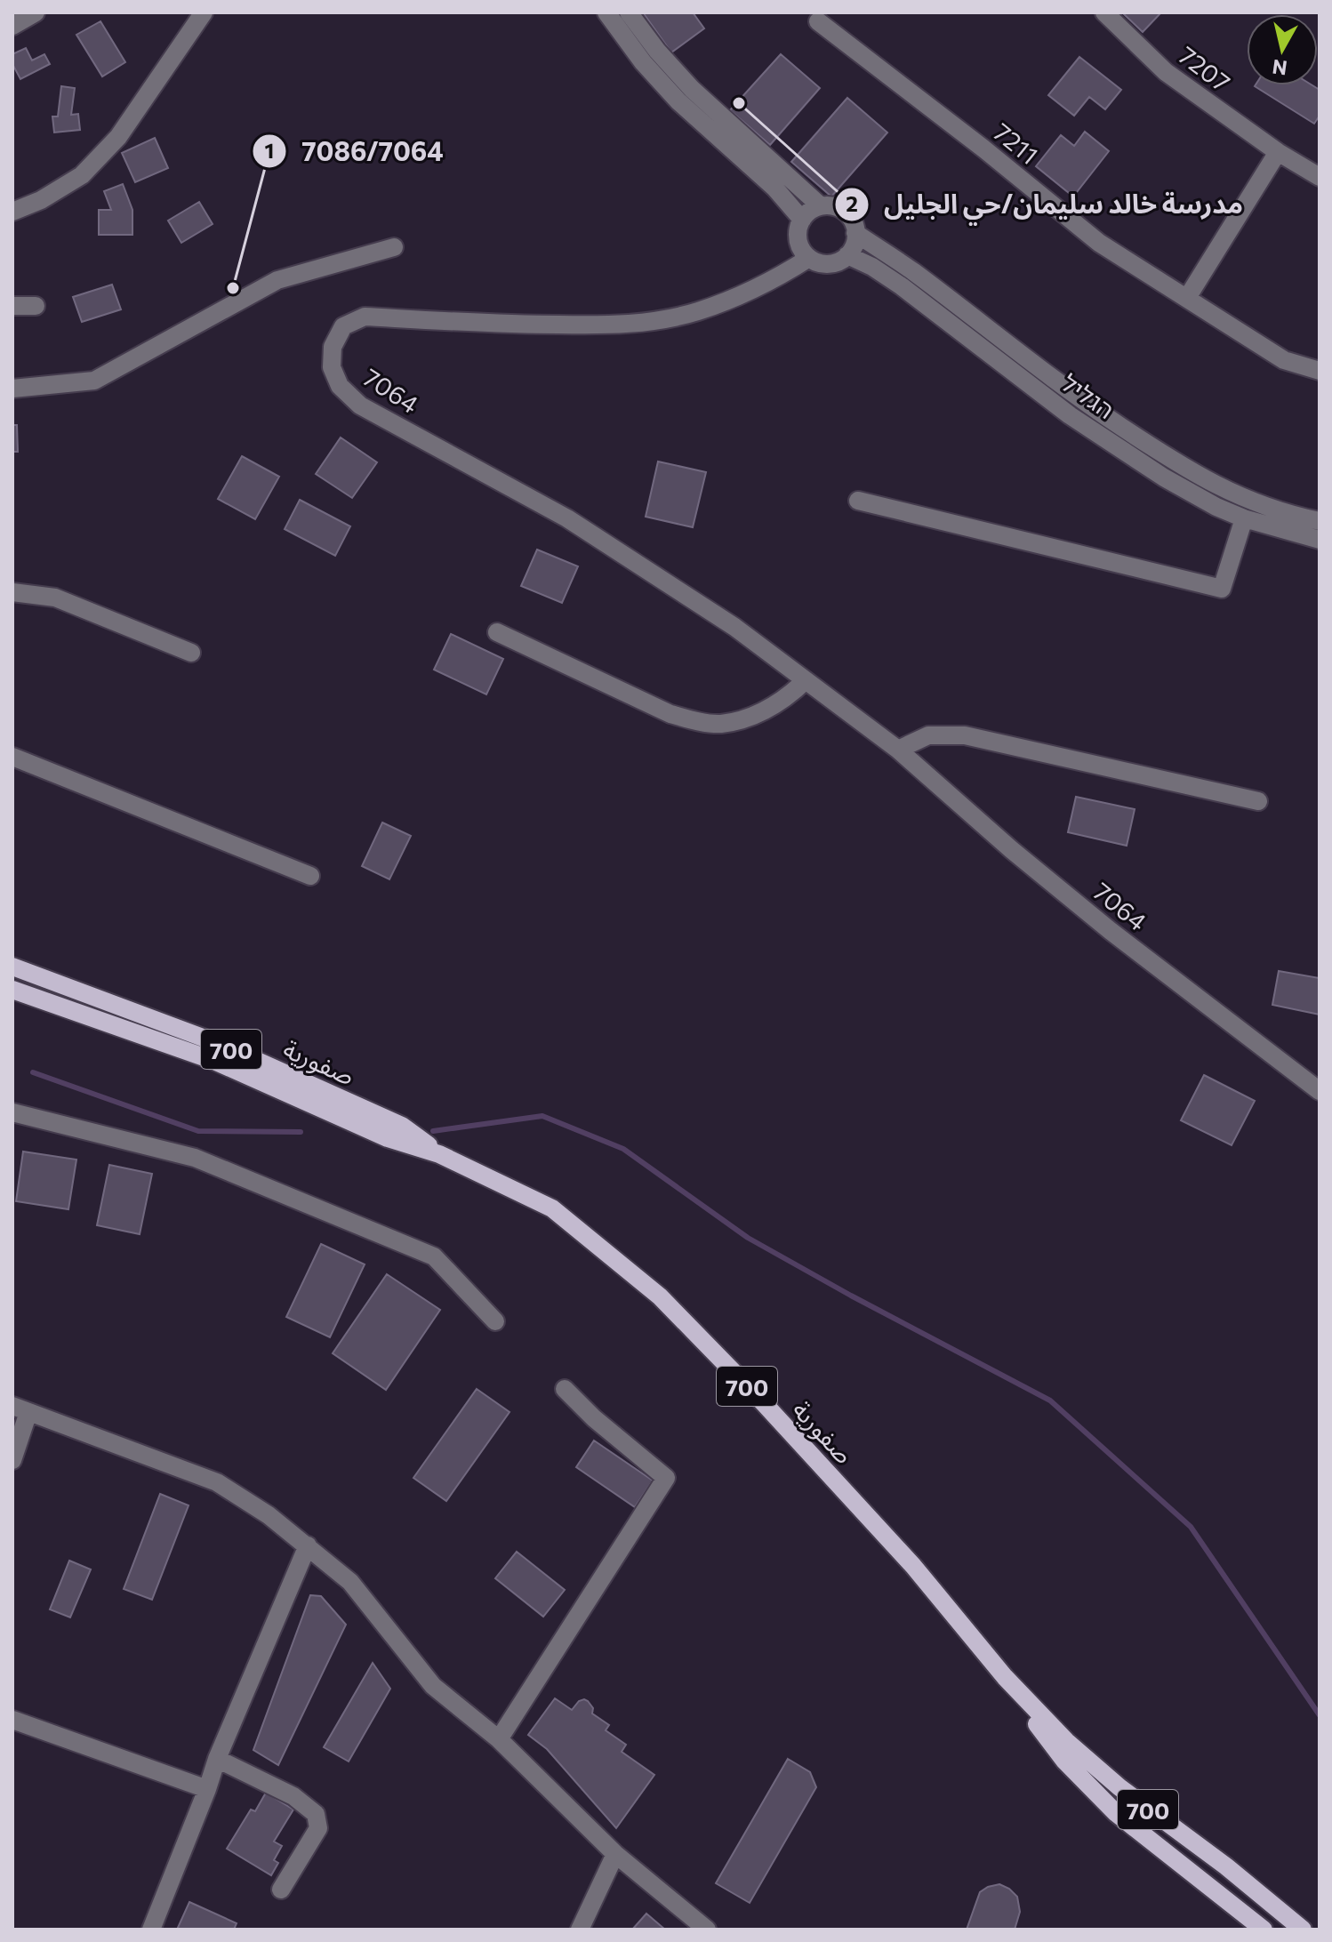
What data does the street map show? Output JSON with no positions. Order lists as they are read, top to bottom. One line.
{"streets":{"main road":["700","صفورية"],"street":["7207","7211","7064","הגליל"]},"crossings":[["7064","הגליל"],["700","صفورية"]],"places":["مدرسة خالد سليمان/حي الجليل","7086/7064"],"north":"bottom"}
